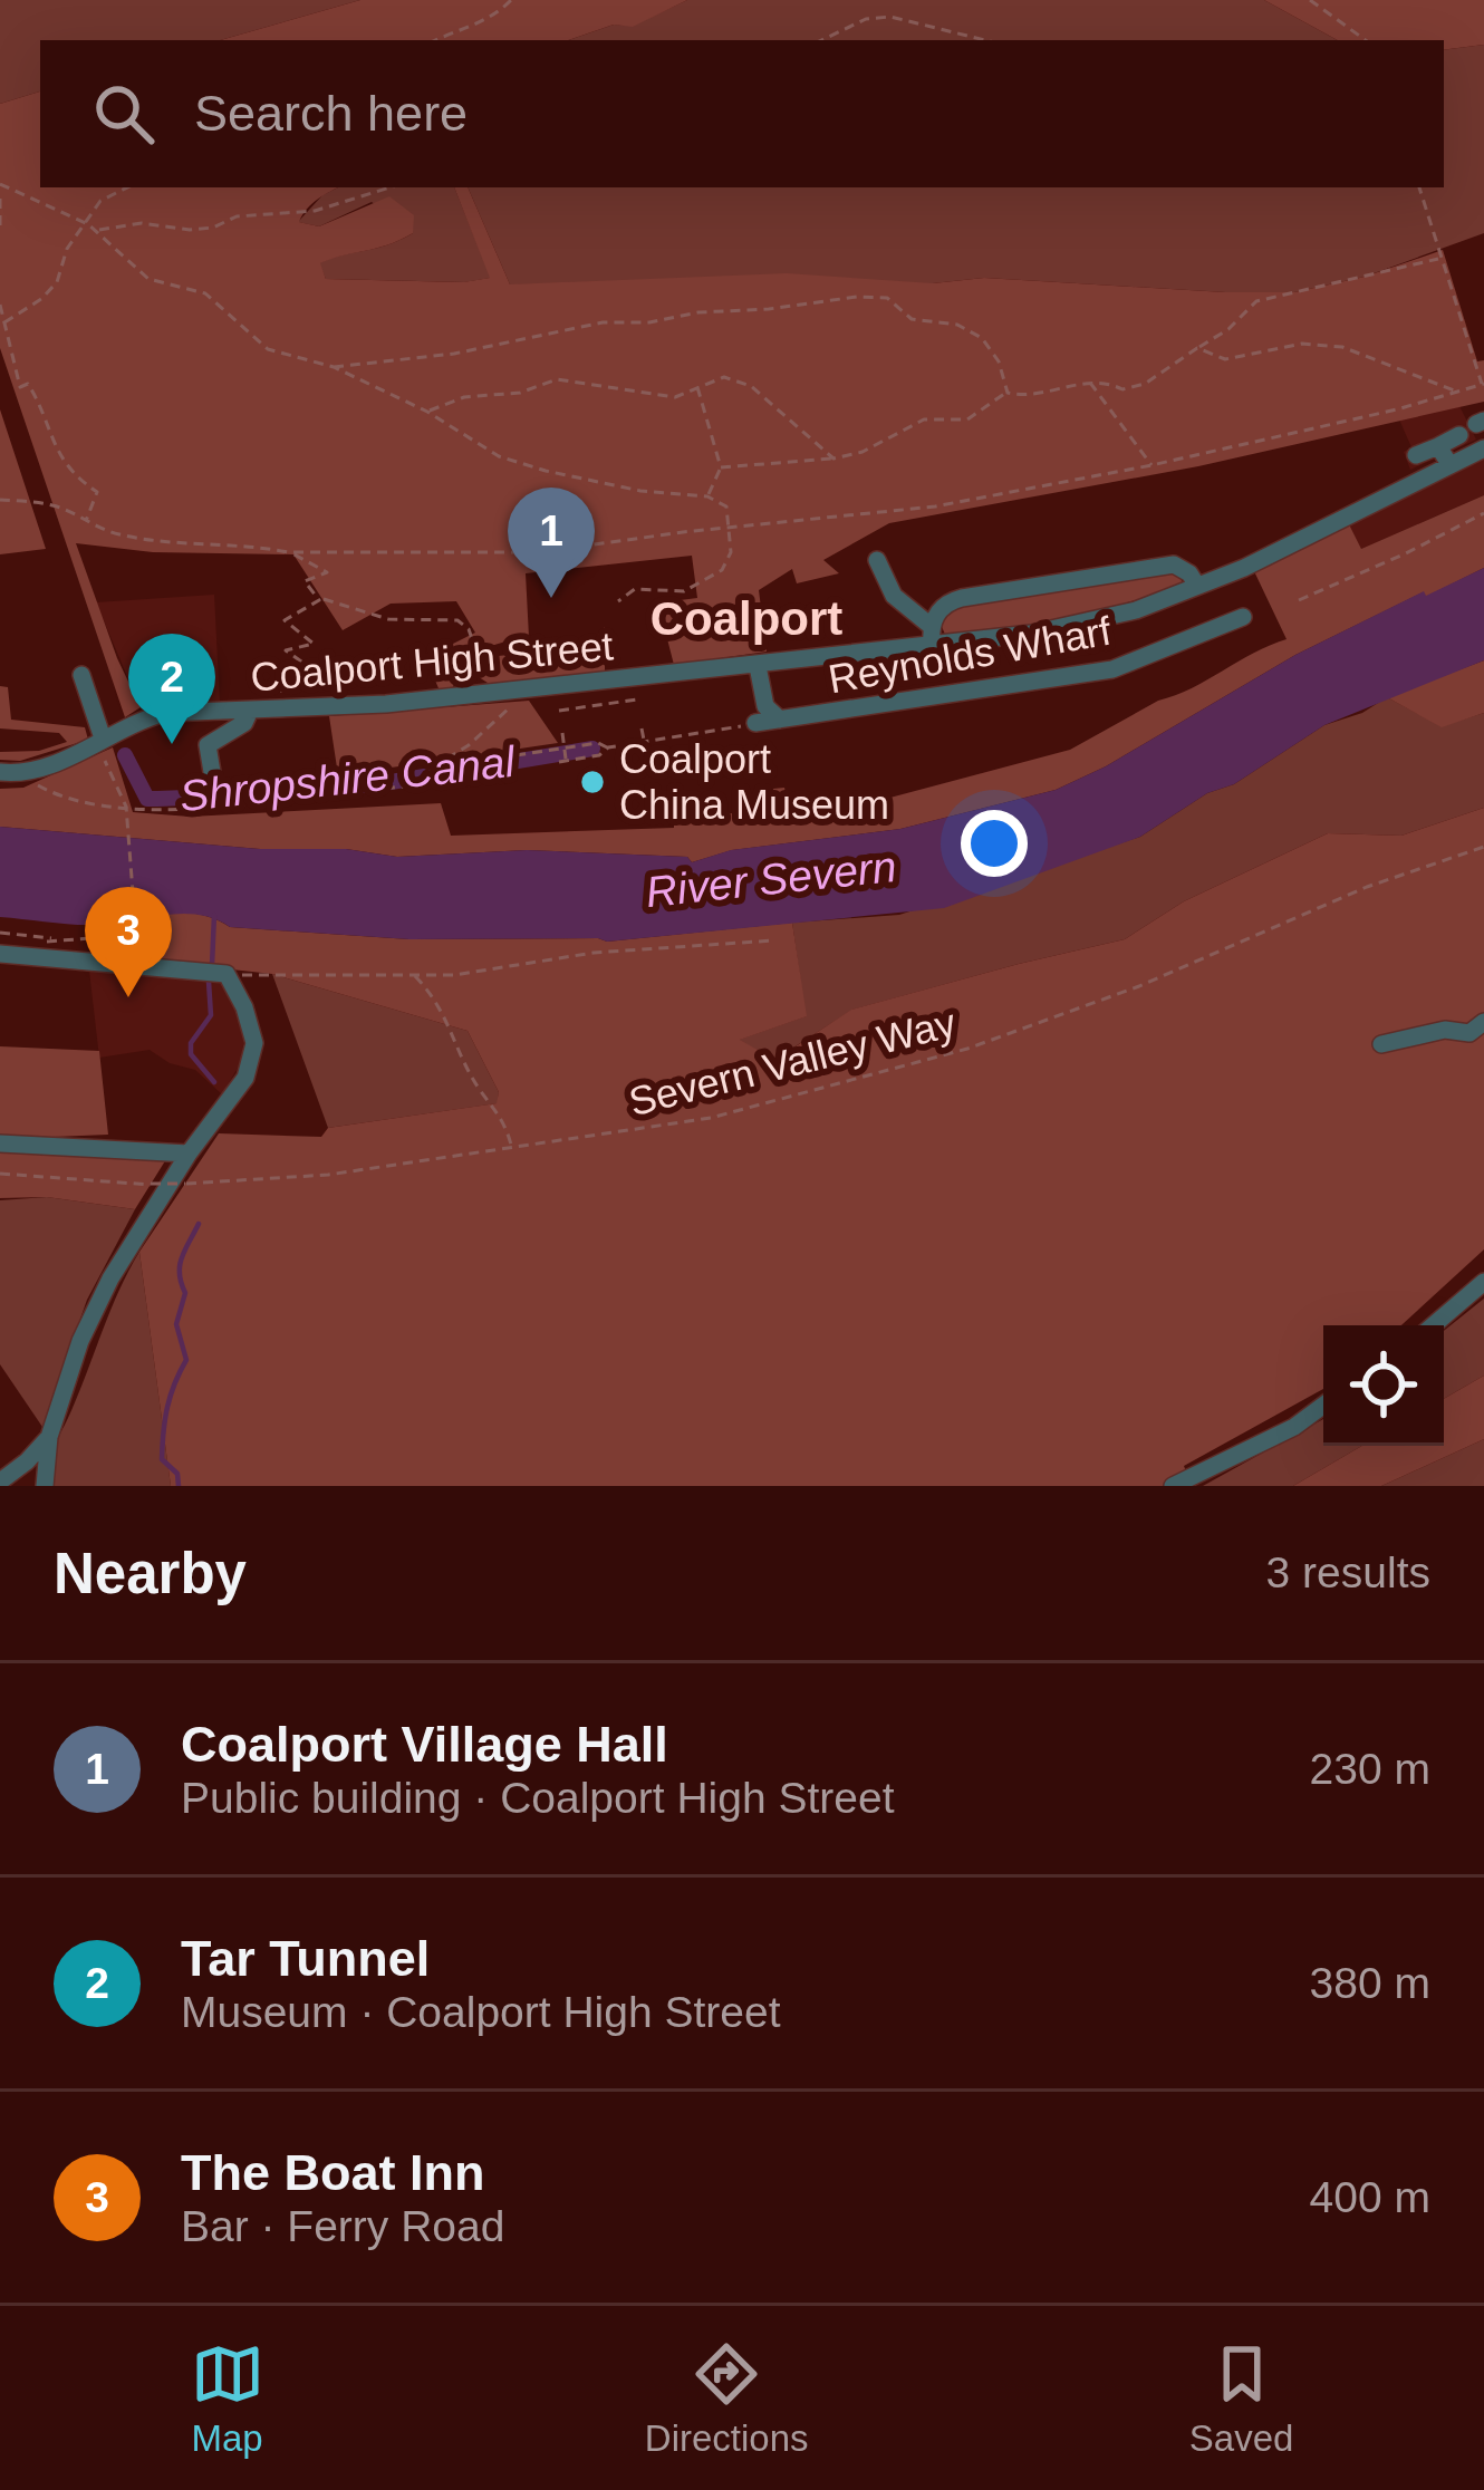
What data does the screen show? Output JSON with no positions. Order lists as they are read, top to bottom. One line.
{"streets":{"street":["Reynolds Wharf","Coalport High Street"],"path":["Severn Valley Way"]},"districts":["Coalport"],"water":["Shropshire Canal","River Severn"],"places":["Coalport China Museum"],"page":{"search":"Search here","pins":["1","2","3"],"heading":["Nearby","3 results"],"list":[{"mark":"1","name":"Coalport Village Hall","note":"Public building · Coalport High Street","value":"230 m"},{"mark":"2","name":"Tar Tunnel","note":"Museum · Coalport High Street","value":"380 m"},{"mark":"3","name":"The Boat Inn","note":"Bar · Ferry Road","value":"400 m"}],"nav":["Map","Directions","Saved"]}}
